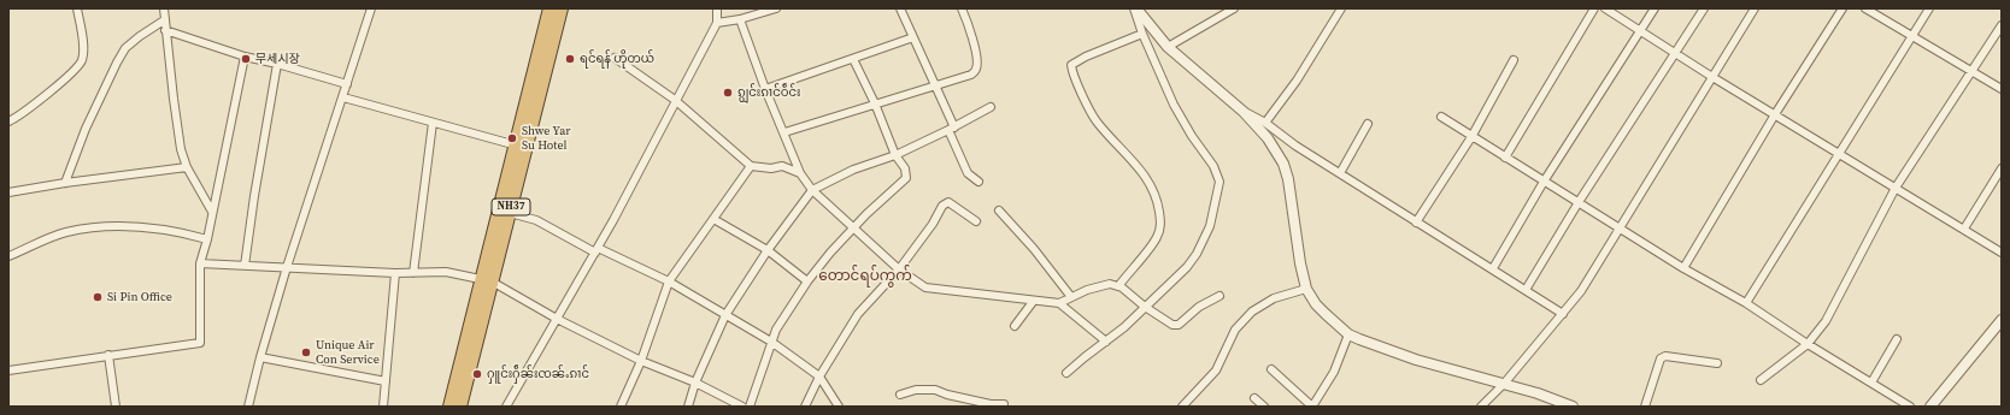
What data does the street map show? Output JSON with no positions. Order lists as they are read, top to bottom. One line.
{"streets":{"highway":["NH37"]},"districts":["တောင်ရပ်ကွက်"],"places":["무세시장","ရင်ရန် ဟိုတယ်","ၵျွင်းၵၢင်ဝဵင်း","Shwe Yar Su Hotel","Si Pin Office","Unique Air Con Service","ႁူင်းႁဵၼ်းၸၼ်ႉၵၢင်"]}
